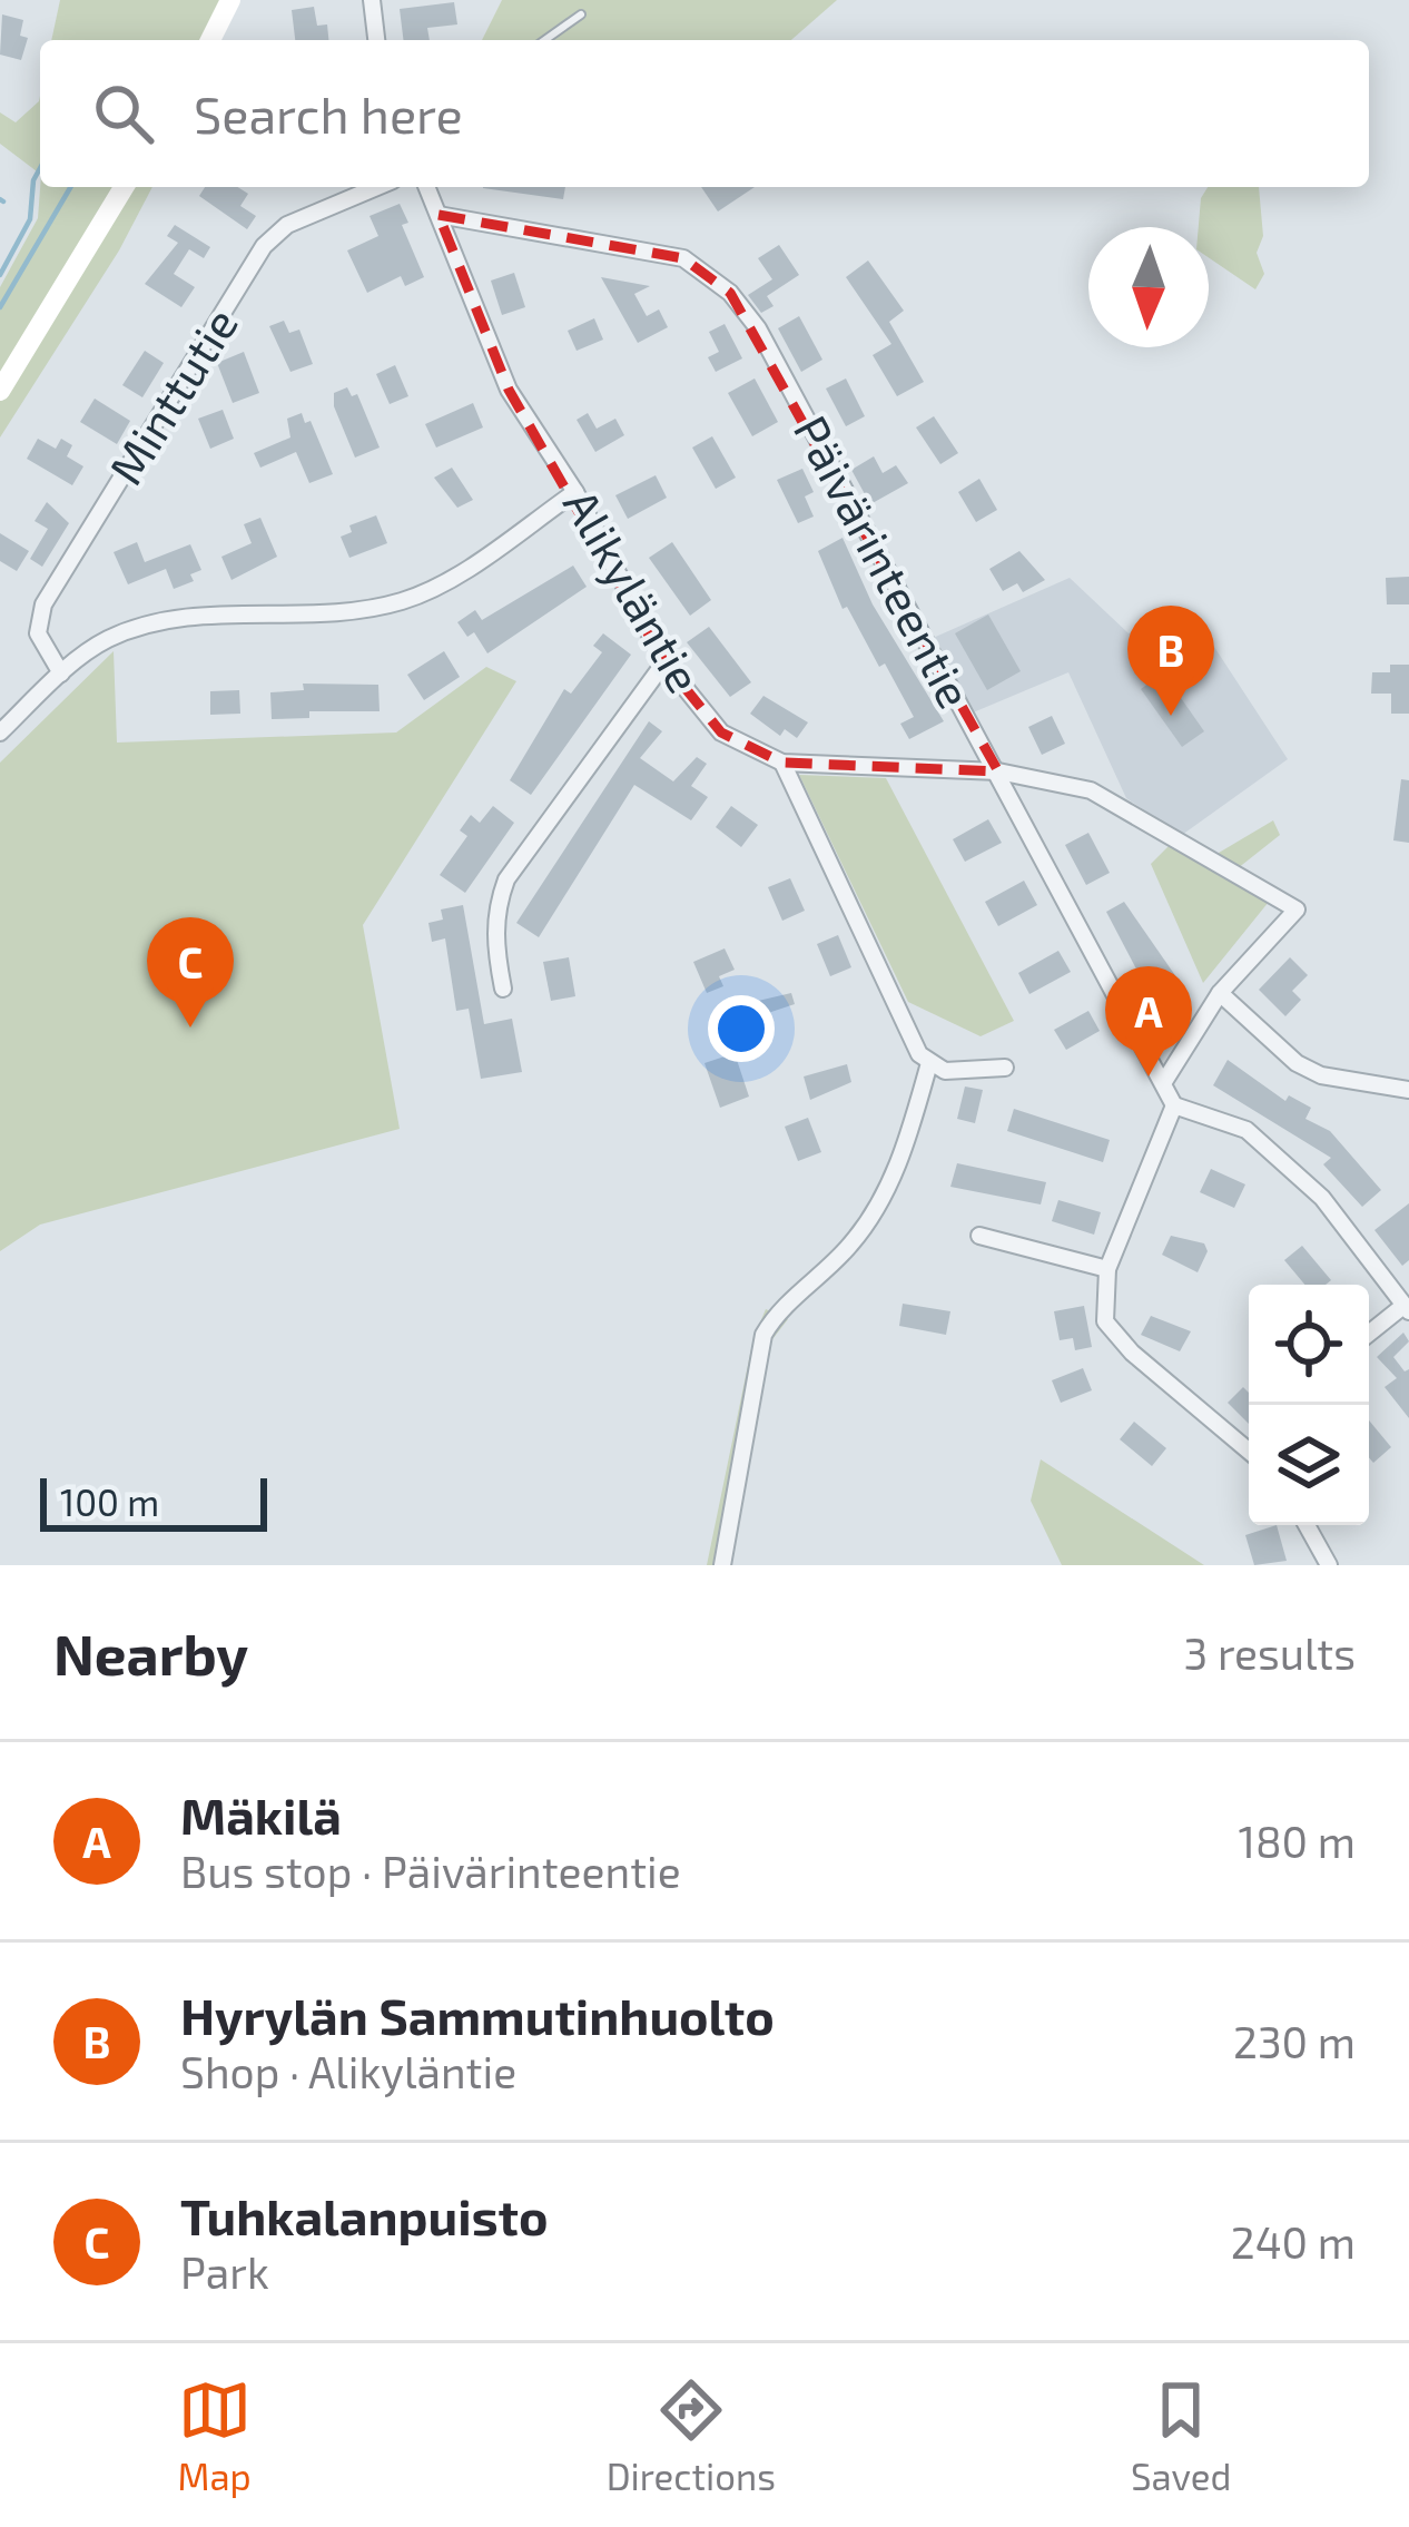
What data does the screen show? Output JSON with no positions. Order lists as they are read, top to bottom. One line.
{"streets":{"street":["Minttutie","Päivärinteentie","Alikyläntie"]},"crossings":[["Päivärinteentie","Alikyläntie"]],"scale_bar":"100 m","north":"bottom","page":{"search":"Search here","pins":["B","C","A"],"scale":"100 m","heading":["Nearby","3 results"],"list":[{"mark":"A","name":"Mäkilä","note":"Bus stop · Päivärinteentie","value":"180 m"},{"mark":"B","name":"Hyrylän Sammutinhuolto","note":"Shop · Alikyläntie","value":"230 m"},{"mark":"C","name":"Tuhkalanpuisto","note":"Park","value":"240 m"}],"nav":["Map","Directions","Saved"]}}
